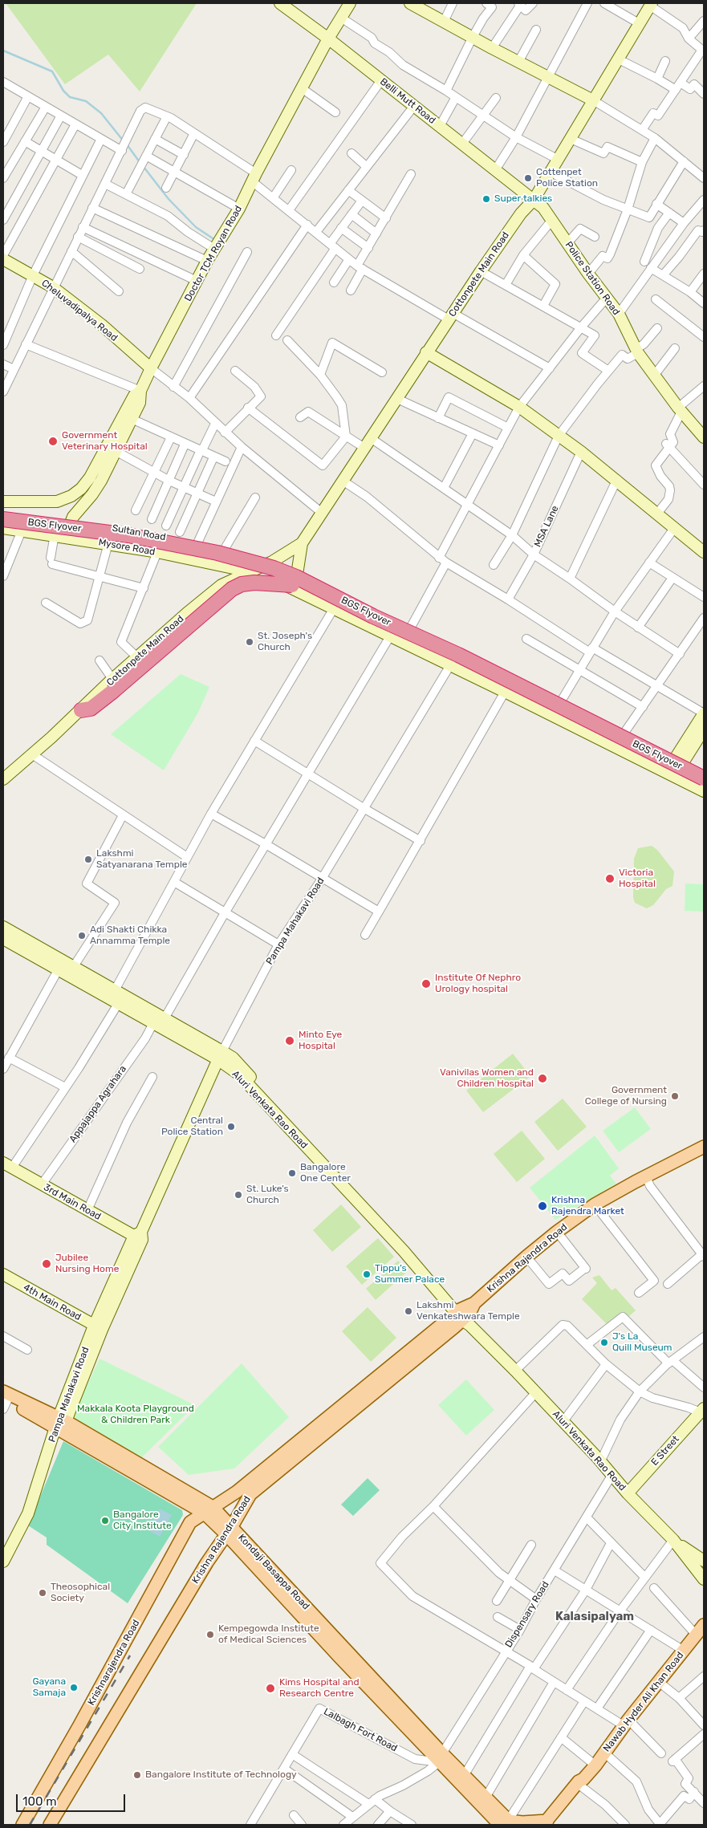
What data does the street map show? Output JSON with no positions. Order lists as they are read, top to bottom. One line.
{"streets":{"highway":["BGS Flyover"],"main road":["Belli Mutt Road","Doctor TCM Royan Road","Cottonpete Main Road","Police Station Road","Cheluvadipalya Road","Sultan Road","Mysore Road","Pampa Mahakavi Road","Aluri Venkata Rao Road","3rd Main Road","Krishna Rajendra Road","4th Main Road","E Street","Kondaji Basappa Road","Krishnarajendra Road","Nawab Hyder Ali Khan Road"],"street":["MSA Lane","Appajappa Agrahara","Dispensary Road","Lalbagh Fort Road"]},"crossings":[["Belli Mutt Road","Doctor TCM Royan Road"],["Belli Mutt Road","Cottonpete Main Road"],["Belli Mutt Road","Police Station Road"],["Doctor TCM Royan Road","Cheluvadipalya Road"],["Doctor TCM Royan Road","BGS Flyover"],["Doctor TCM Royan Road","Sultan Road"],["Doctor TCM Royan Road","Mysore Road"],["Cottonpete Main Road","Police Station Road"],["Cottonpete Main Road","BGS Flyover"],["Cottonpete Main Road","Sultan Road"],["Cottonpete Main Road","Mysore Road"],["BGS Flyover","Sultan Road"],["Mysore Road","Pampa Mahakavi Road"],["Pampa Mahakavi Road","Aluri Venkata Rao Road"],["Pampa Mahakavi Road","3rd Main Road"],["Pampa Mahakavi Road","4th Main Road"],["Pampa Mahakavi Road","Kondaji Basappa Road"],["Appajappa Agrahara","Aluri Venkata Rao Road"],["Appajappa Agrahara","3rd Main Road"],["Aluri Venkata Rao Road","Krishna Rajendra Road"],["Aluri Venkata Rao Road","E Street"],["Aluri Venkata Rao Road","Dispensary Road"],["Krishna Rajendra Road","Kondaji Basappa Road"],["Krishna Rajendra Road","Krishnarajendra Road"],["Kondaji Basappa Road","Dispensary Road"],["Kondaji Basappa Road","Krishnarajendra Road"],["Kondaji Basappa Road","Lalbagh Fort Road"],["Dispensary Road","Lalbagh Fort Road"]],"districts":["Kalasipalyam"],"parks":["Makkala Koota Playground & Children Park"],"places":["Cottenpet Police Station","Super talkies","Government Veterinary Hospital","St. Joseph's Church","Lakshmi Satyanarana Temple","Victoria Hospital","Adi Shakti Chikka Annamma Temple","Institute Of Nephro Urology hospital","Minto Eye Hospital","Vanivilas Women and Children Hospital","Government College of Nursing","Central Police Station","Bangalore One Center","St. Luke's Church","Krishna Rajendra Market","Jubilee Nursing Home","Tippu's Summer Palace","Lakshmi Venkateshwara Temple","J's La Quill Museum","Bangalore City Institute","Theosophical Society","Kempegowda Institute of Medical Sciences","Gayana Samaja","Kims Hospital and Research Centre","Bangalore Institute of Technology"],"scale_bar":"100 m"}
